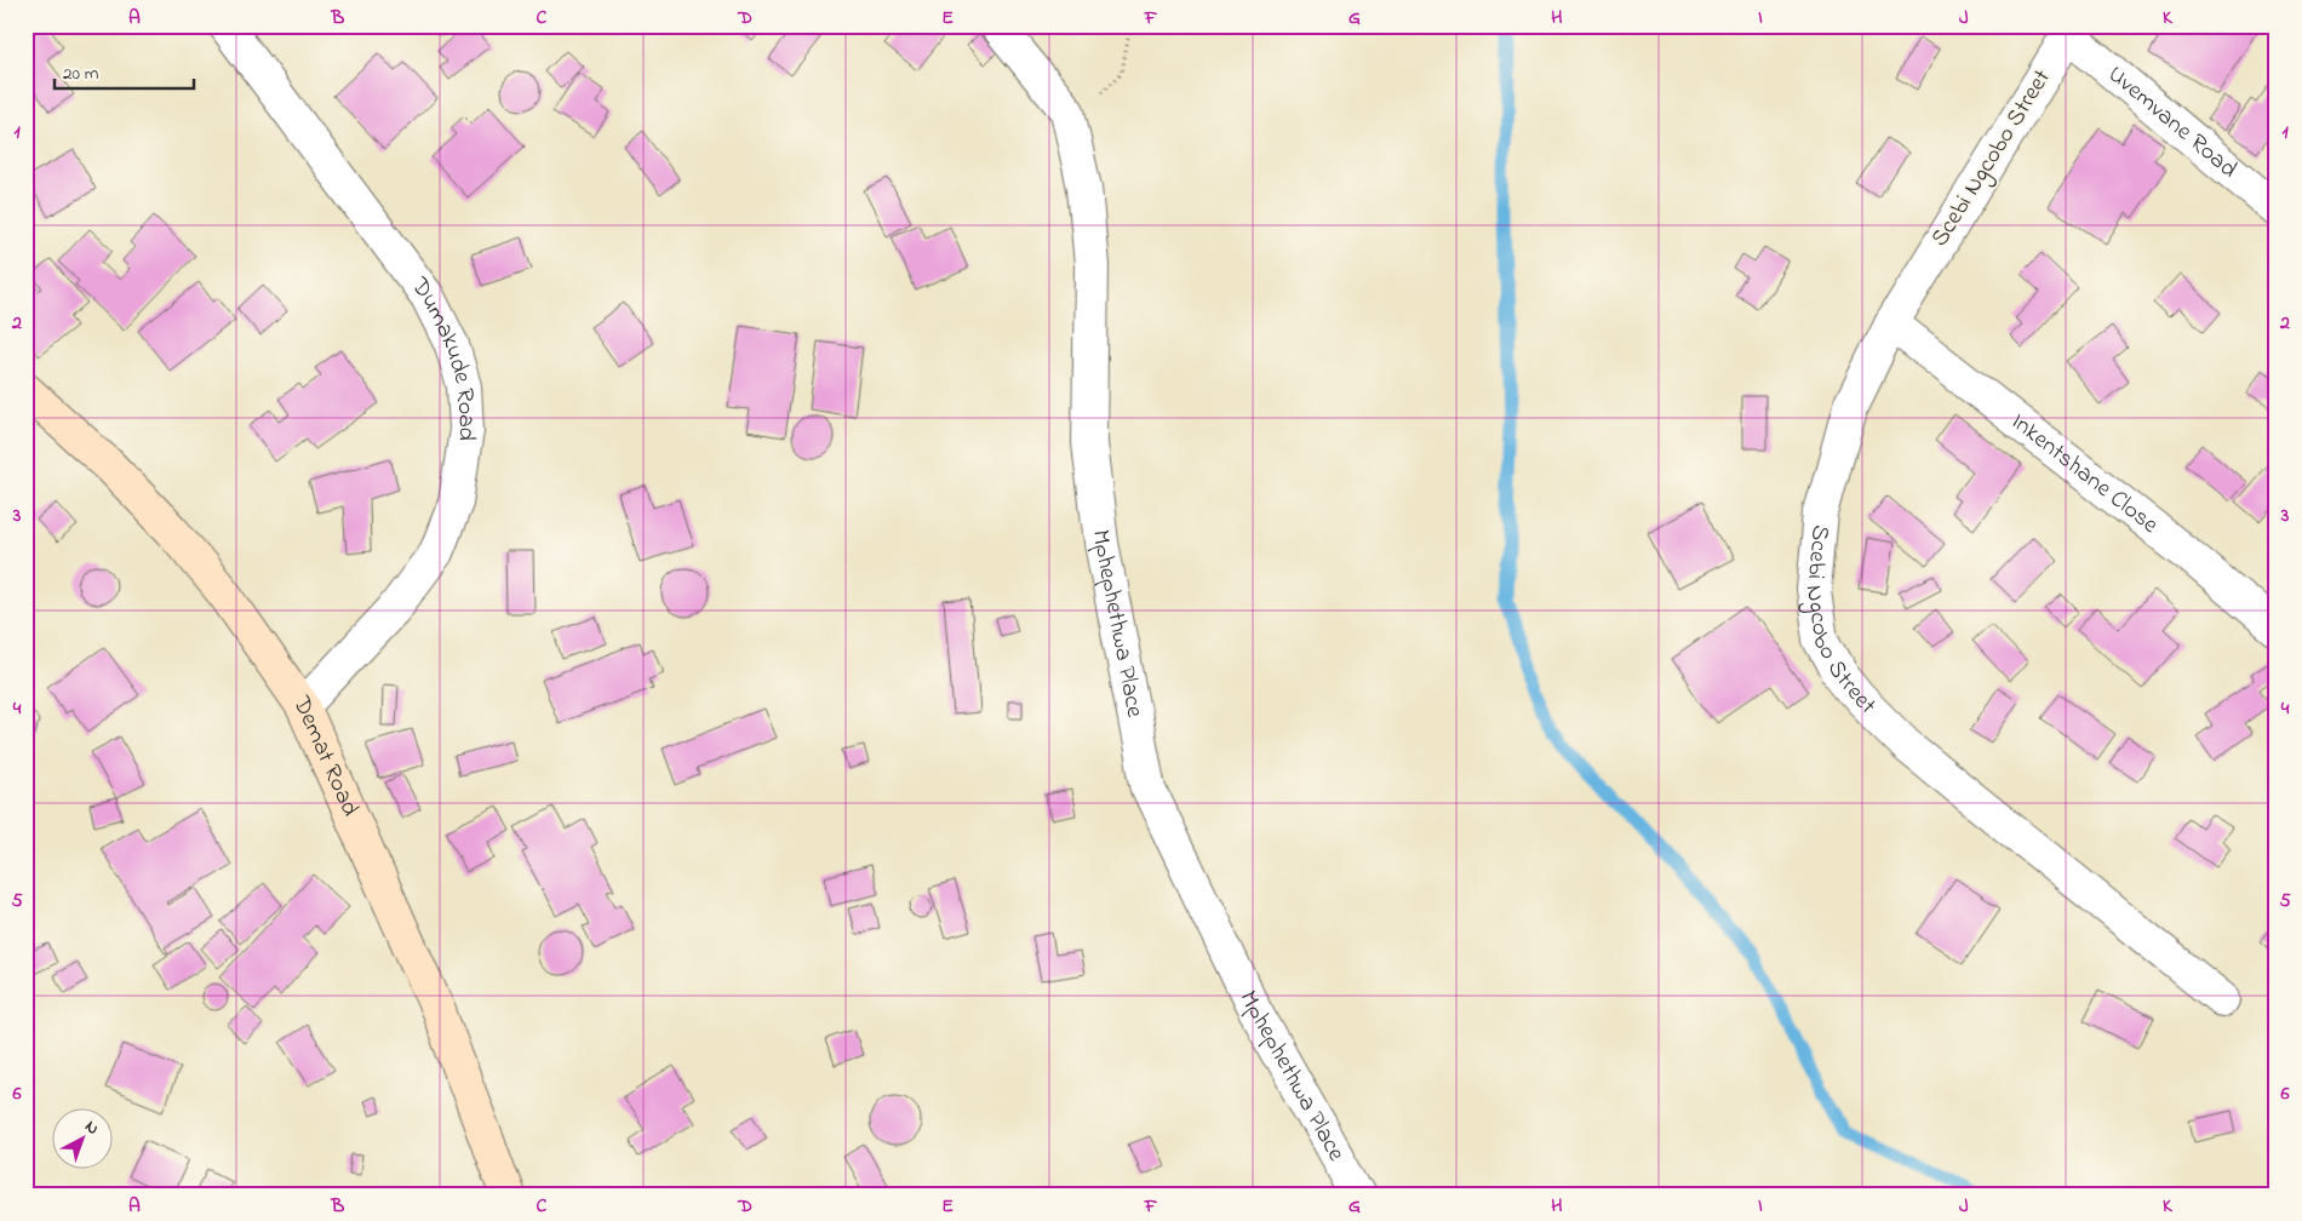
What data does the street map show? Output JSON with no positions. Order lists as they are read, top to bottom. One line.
{"streets":{"street":["Uvemvane Road","Scebi Ngcobo Street","Dumakude Road","Inkentshane Close","Mphephethwa Place","Demat Road"]},"crossings":[["Uvemvane Road","Scebi Ngcobo Street"],["Scebi Ngcobo Street","Inkentshane Close"],["Dumakude Road","Demat Road"]],"scale_bar":"20 m","north":"top right","grid":{"columns":["A","B","C","D","E","F","G","H","I","J","K"],"rows":["1","2","3","4","5","6"]}}
